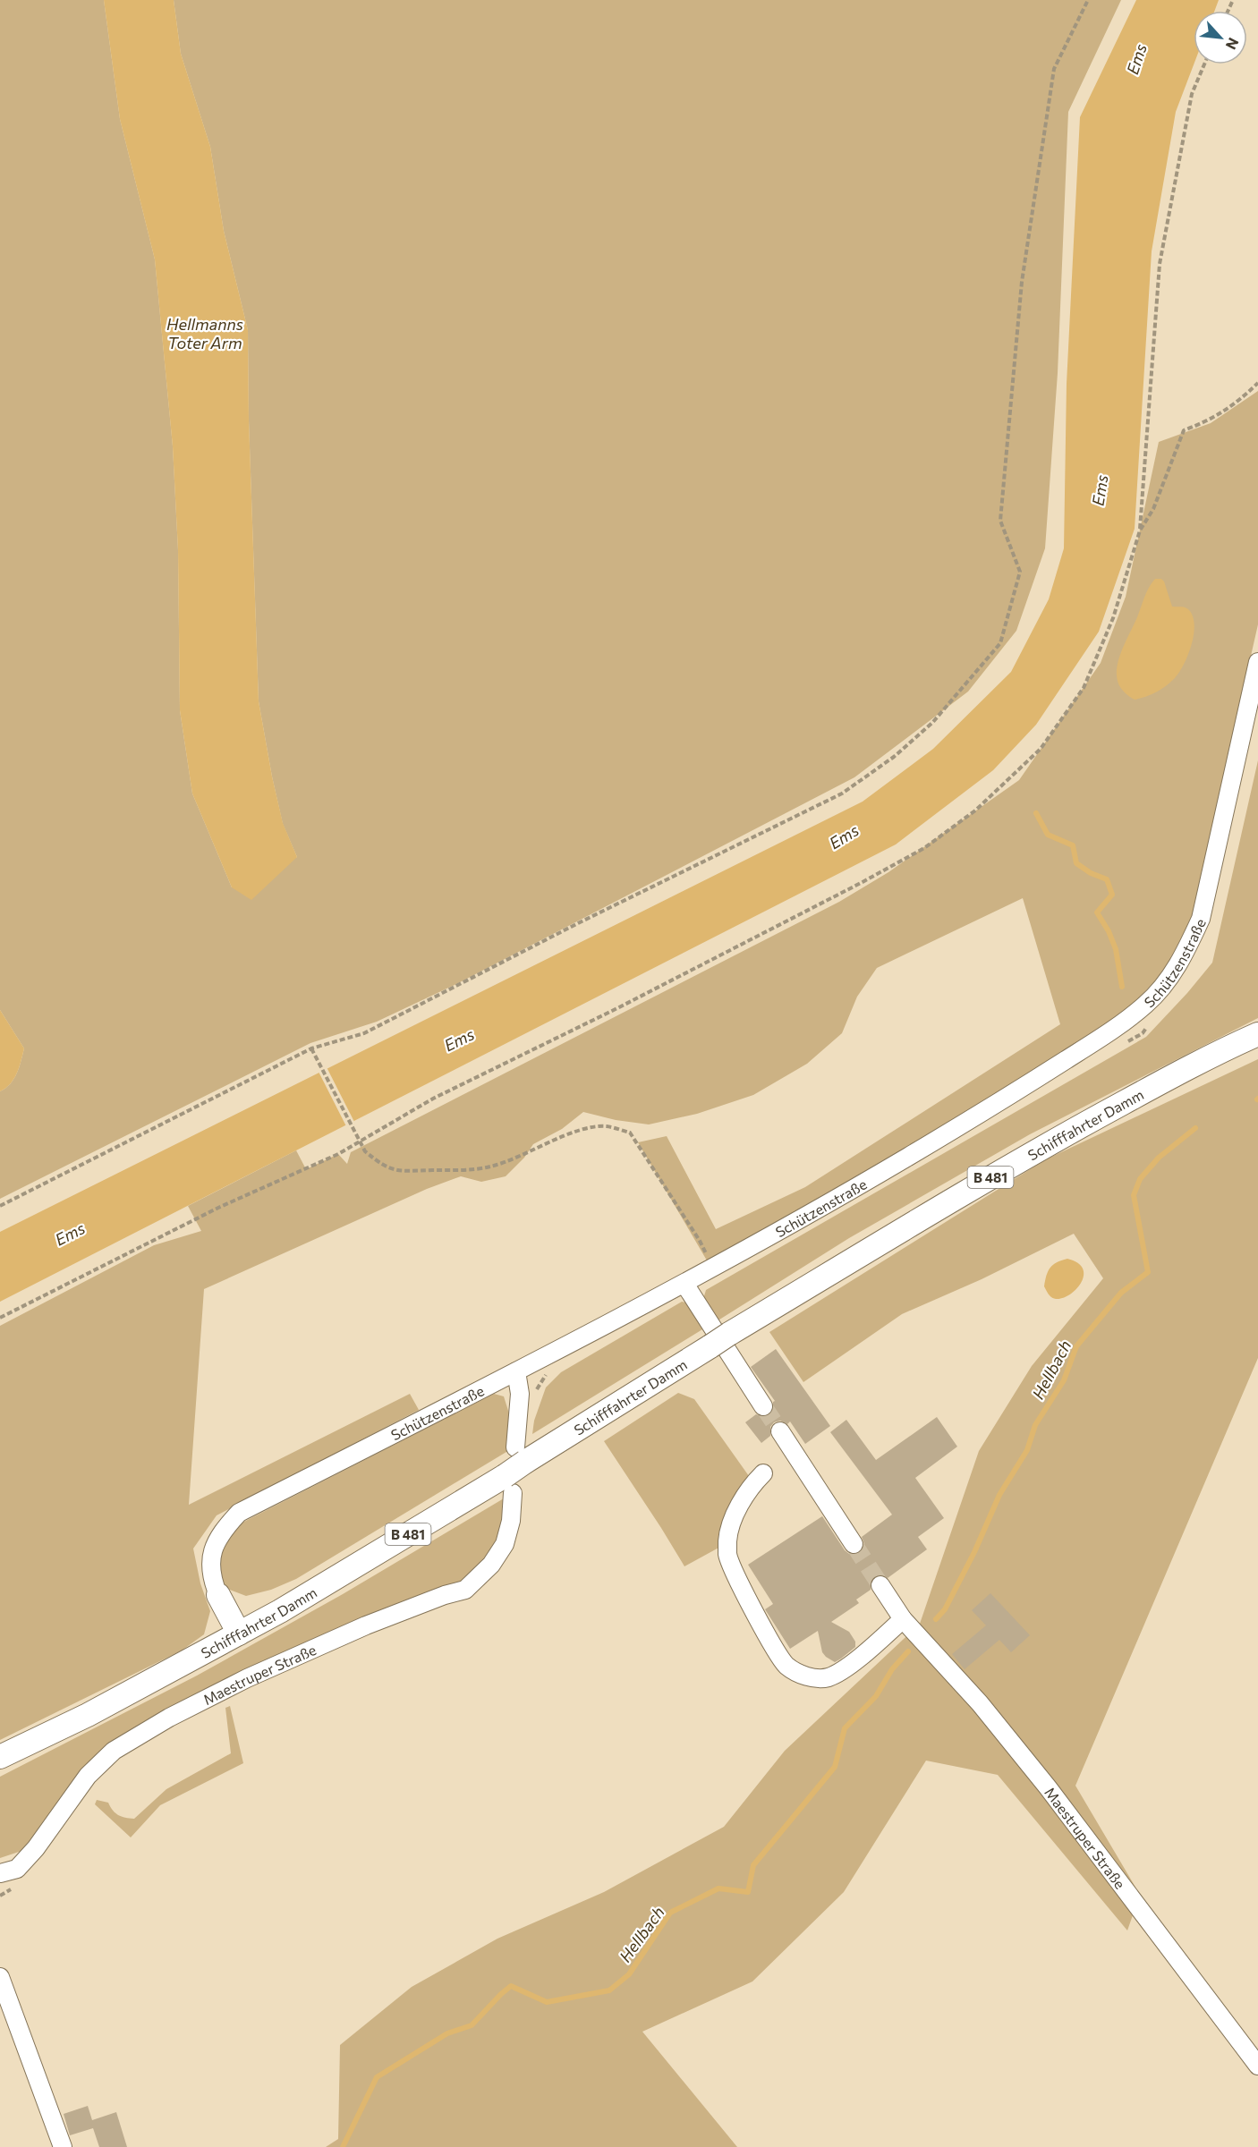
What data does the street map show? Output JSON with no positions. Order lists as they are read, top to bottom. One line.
{"streets":{"main road":["Schifffahrter Damm","B 481"],"street":["Schützenstraße","Maestruper Straße"]},"crossings":[["Schifffahrter Damm","Maestruper Straße"]],"water":["Ems","Hellmanns Toter Arm","Hellbach"],"north":"bottom right"}
